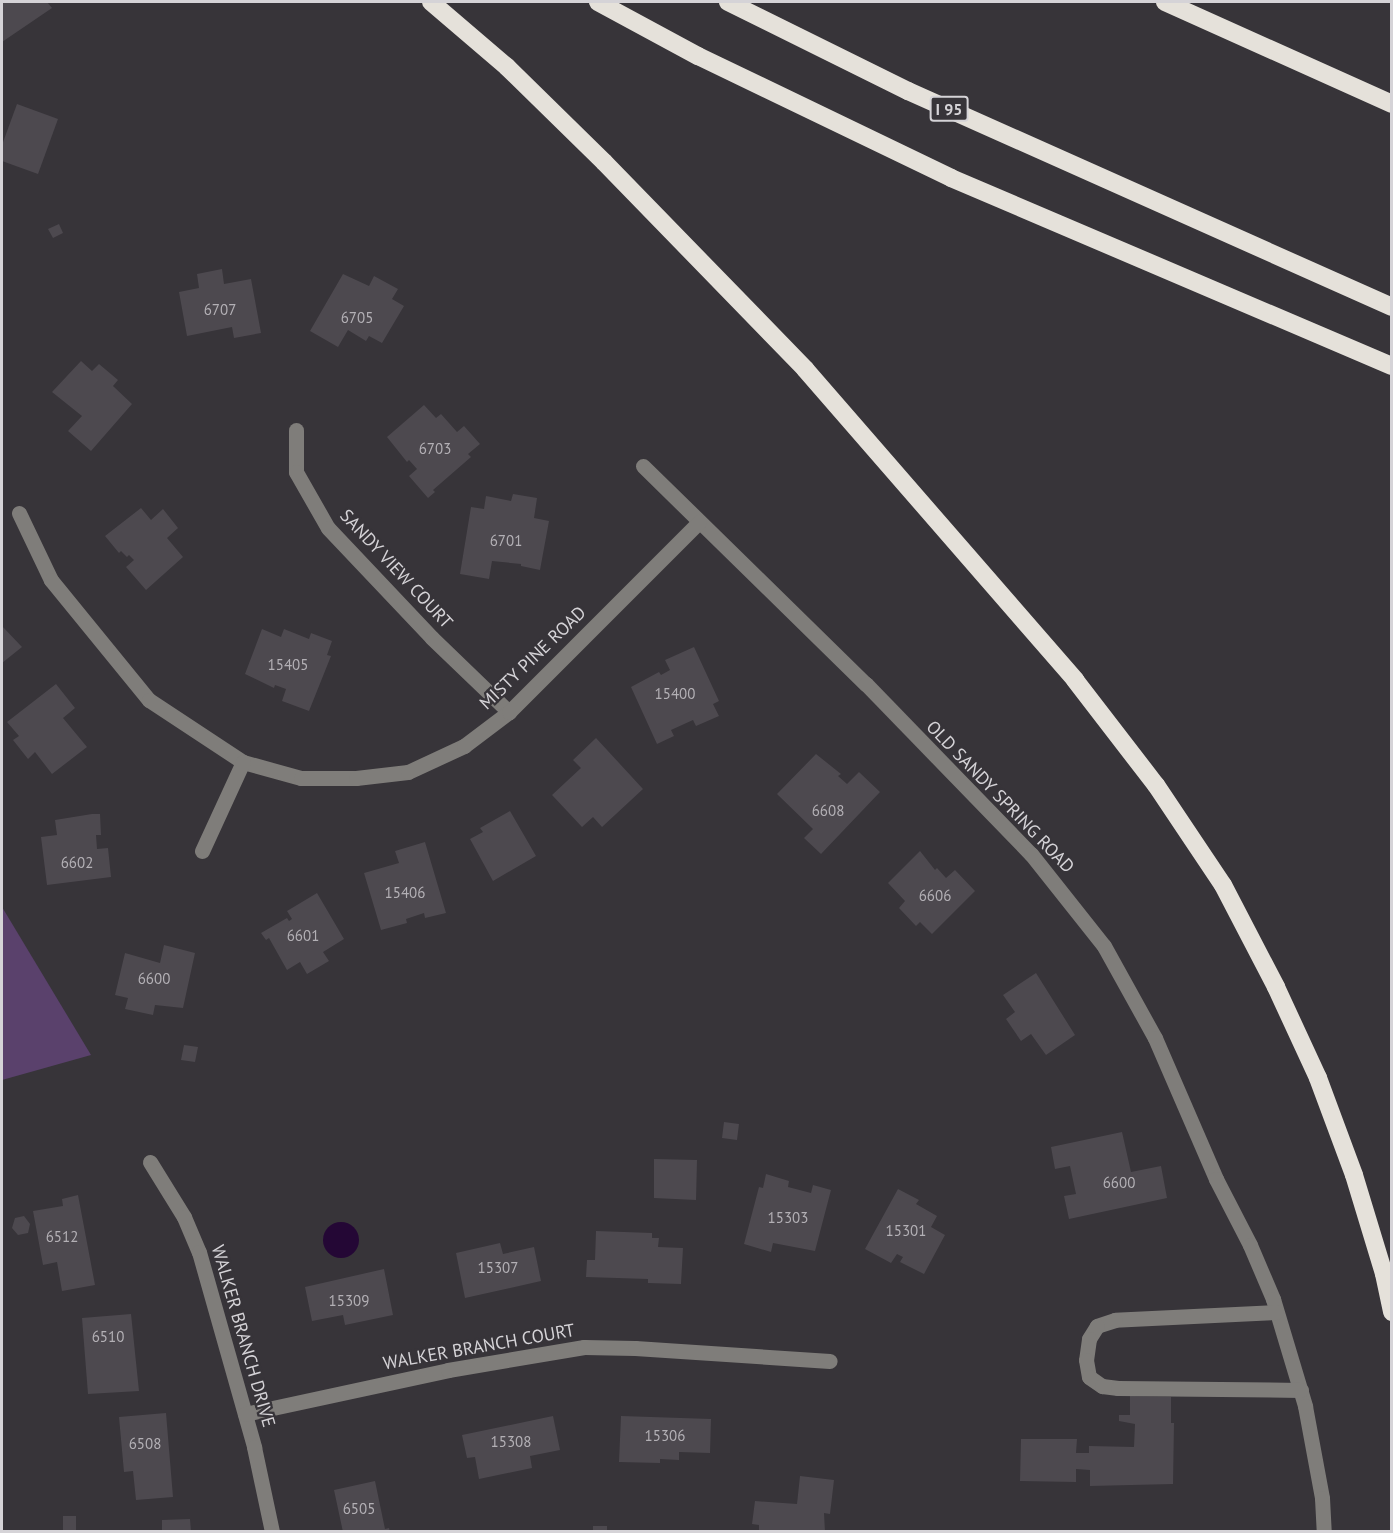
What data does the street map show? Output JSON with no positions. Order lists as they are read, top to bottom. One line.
{"streets":{"highway":["I 95"],"street":["SANDY VIEW COURT","MISTY PINE ROAD","OLD SANDY SPRING ROAD","WALKER BRANCH DRIVE","WALKER BRANCH COURT"]},"crossings":[["SANDY VIEW COURT","MISTY PINE ROAD"],["MISTY PINE ROAD","OLD SANDY SPRING ROAD"],["WALKER BRANCH DRIVE","WALKER BRANCH COURT"]],"house_numbers":["6707","6705","6703","6701","15405","15400","6608","6602","15406","6606","6601","6600","6600","15303","15301","6512","15307","15309","6510","15306","15308","6508","6505"]}
